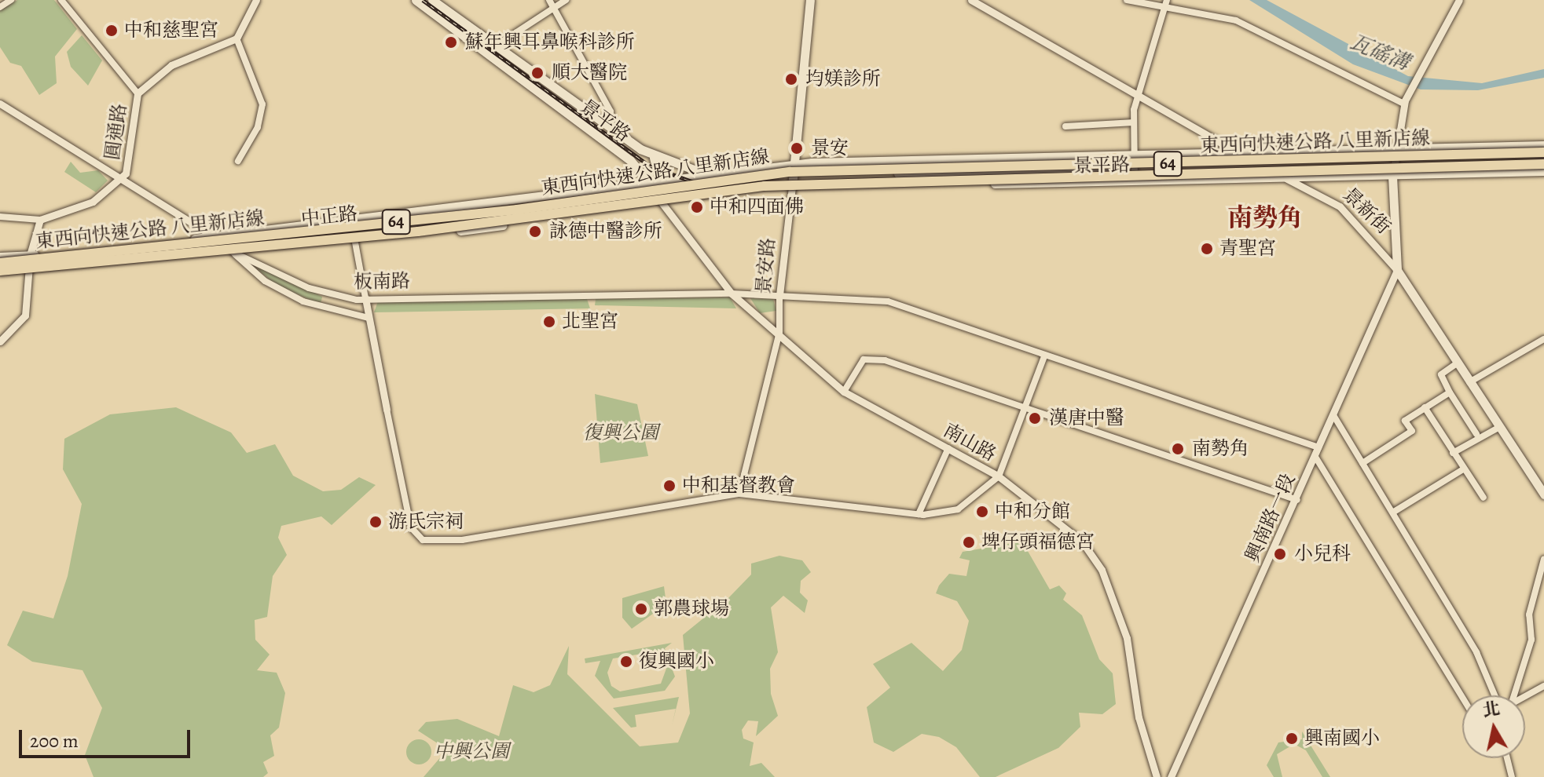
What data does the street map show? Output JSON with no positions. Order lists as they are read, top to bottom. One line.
{"streets":{"highway":["東西向快速公路 八里新店線","64"],"main road":["景平路","景新街","中正路","景安路"],"street":["圓通路","板南路","南山路","興南路一段"]},"crossings":[["景平路","東西向快速公路 八里新店線"],["景平路","景新街"],["景平路","中正路"],["景平路","景安路"],["景平路","南山路"],["圓通路","板南路"],["東西向快速公路 八里新店線","中正路"],["東西向快速公路 八里新店線","景安路"],["景新街","興南路一段"],["中正路","板南路"],["中正路","南山路"],["景安路","板南路"],["景安路","南山路"],["板南路","南山路"],["板南路","興南路一段"]],"districts":["南勢角"],"water":["瓦磘溝"],"parks":["復興公園","中興公園"],"places":["中和慈聖宮","蘇年興耳鼻喉科診所","順大醫院","均媄診所","景安","中和四面佛","詠德中醫診所","青聖宮","北聖宮","漢唐中醫","南勢角","中和基督教會","中和分館","游氏宗祠","埤仔頭福德宮","小兒科","郭農球場","復興國小","興南國小"],"scale_bar":"200 m","north":"top"}
